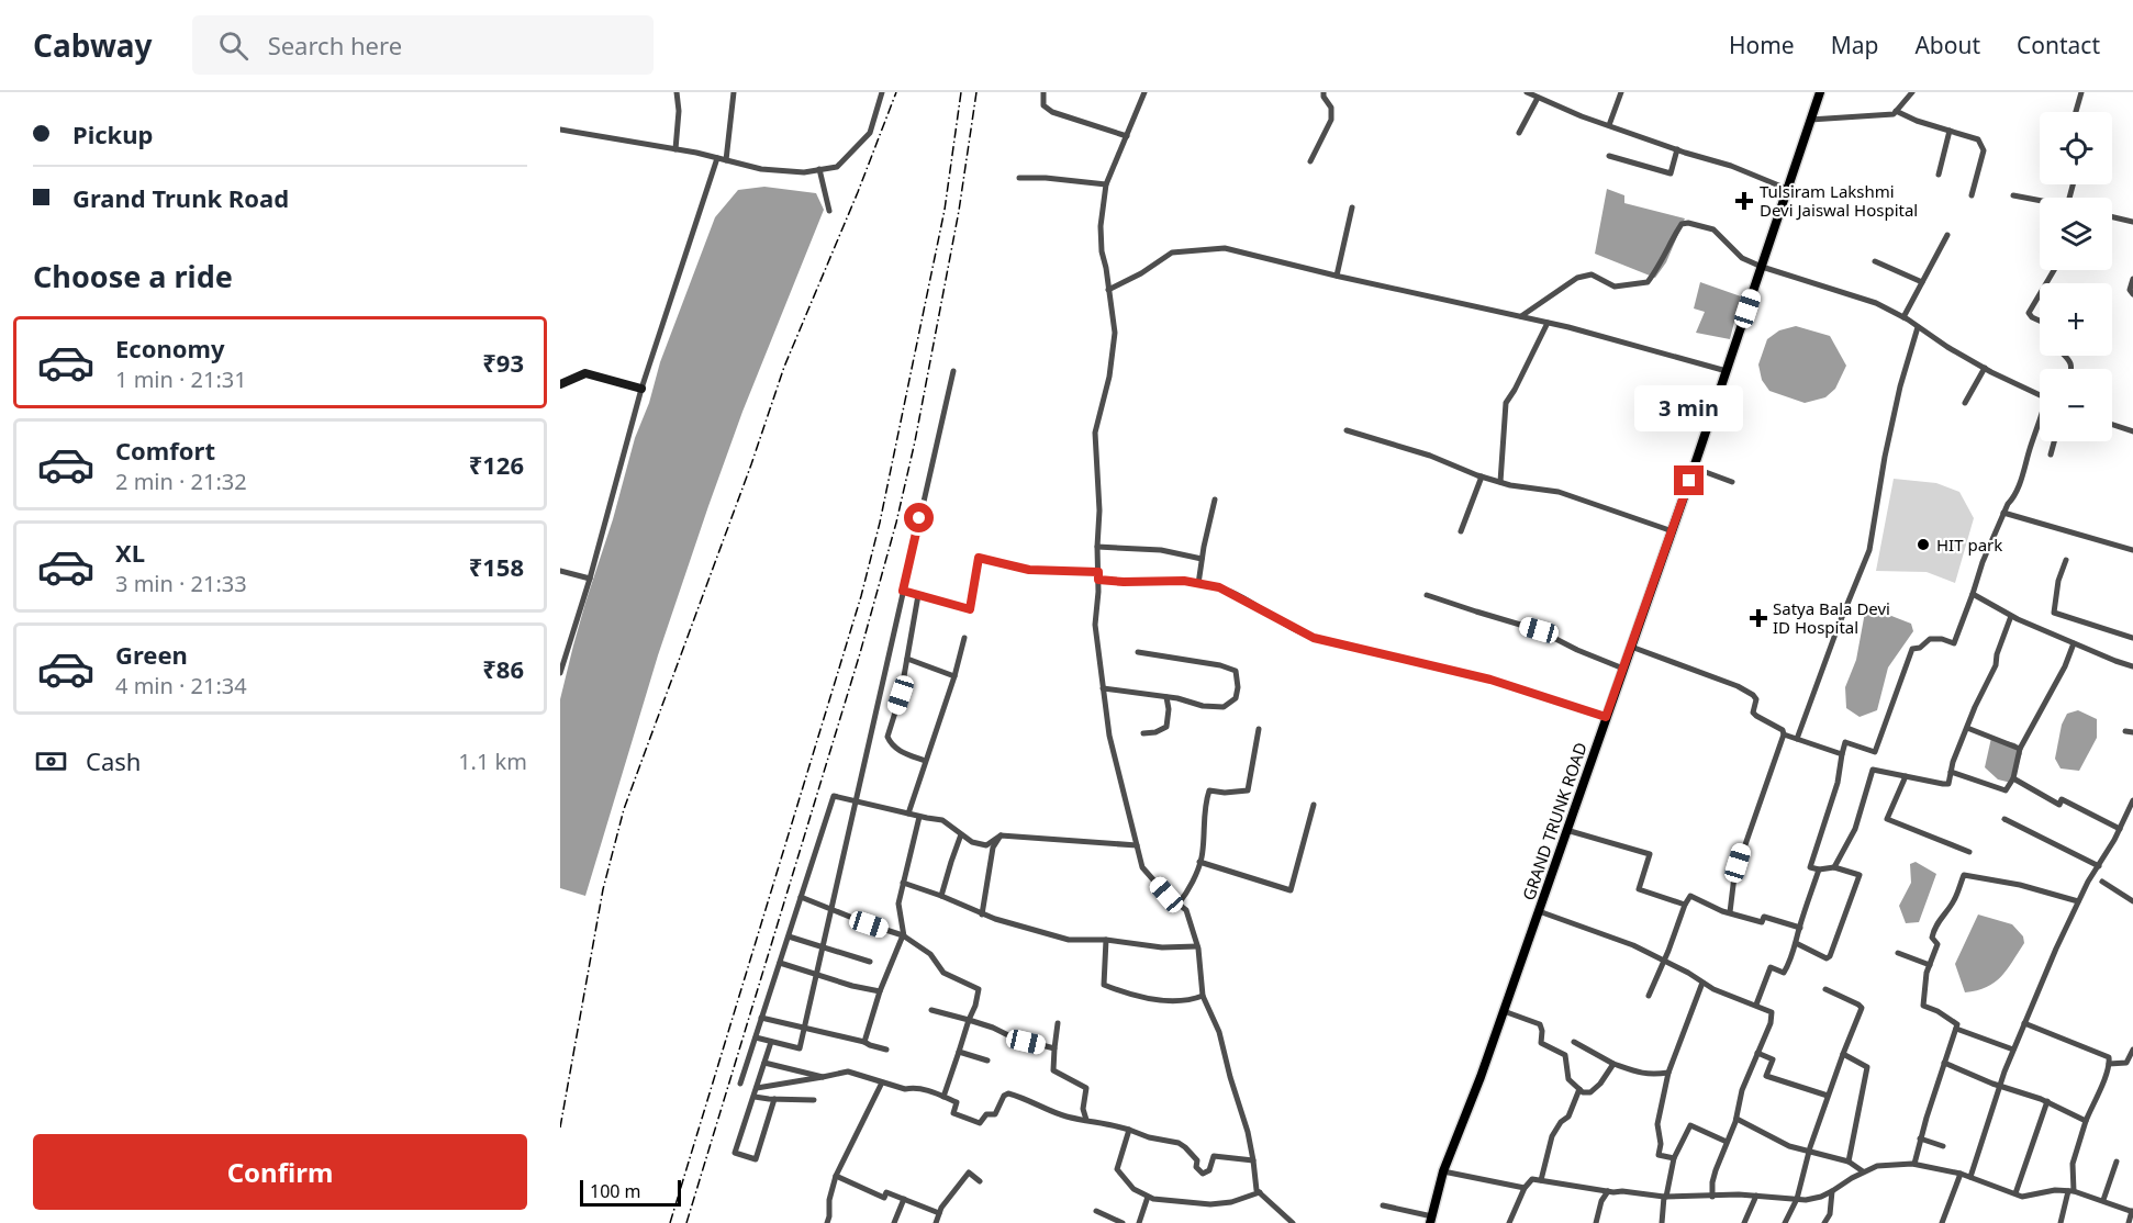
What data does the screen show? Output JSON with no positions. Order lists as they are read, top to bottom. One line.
{"streets":{"main road":["GRAND TRUNK ROAD"]},"places":{"health":["Tulsiram Lakshmi Devi Jaiswal Hospital","Satya Bala Devi ID Hospital"],"other":["HIT park"]},"scale_bar":"100 m","page":{"header":"Cabway","search":"Search here","nav":["Home","Map","About","Contact"],"banner":["Pickup","Grand Trunk Road"],"map_buttons":["+","−"],"heading":"Choose a ride","list":[{"name":"Economy","note":"1 min · 21:31","value":"₹93"},{"name":"Comfort","note":"2 min · 21:32","value":"₹126"},{"name":"XL","note":"3 min · 21:33","value":"₹158"},{"name":"Green","note":"4 min · 21:34","value":"₹86"}],"bubble":"3 min","pay":["Cash","1.1 km"],"buttons":"Confirm","scale":"100 m"}}
